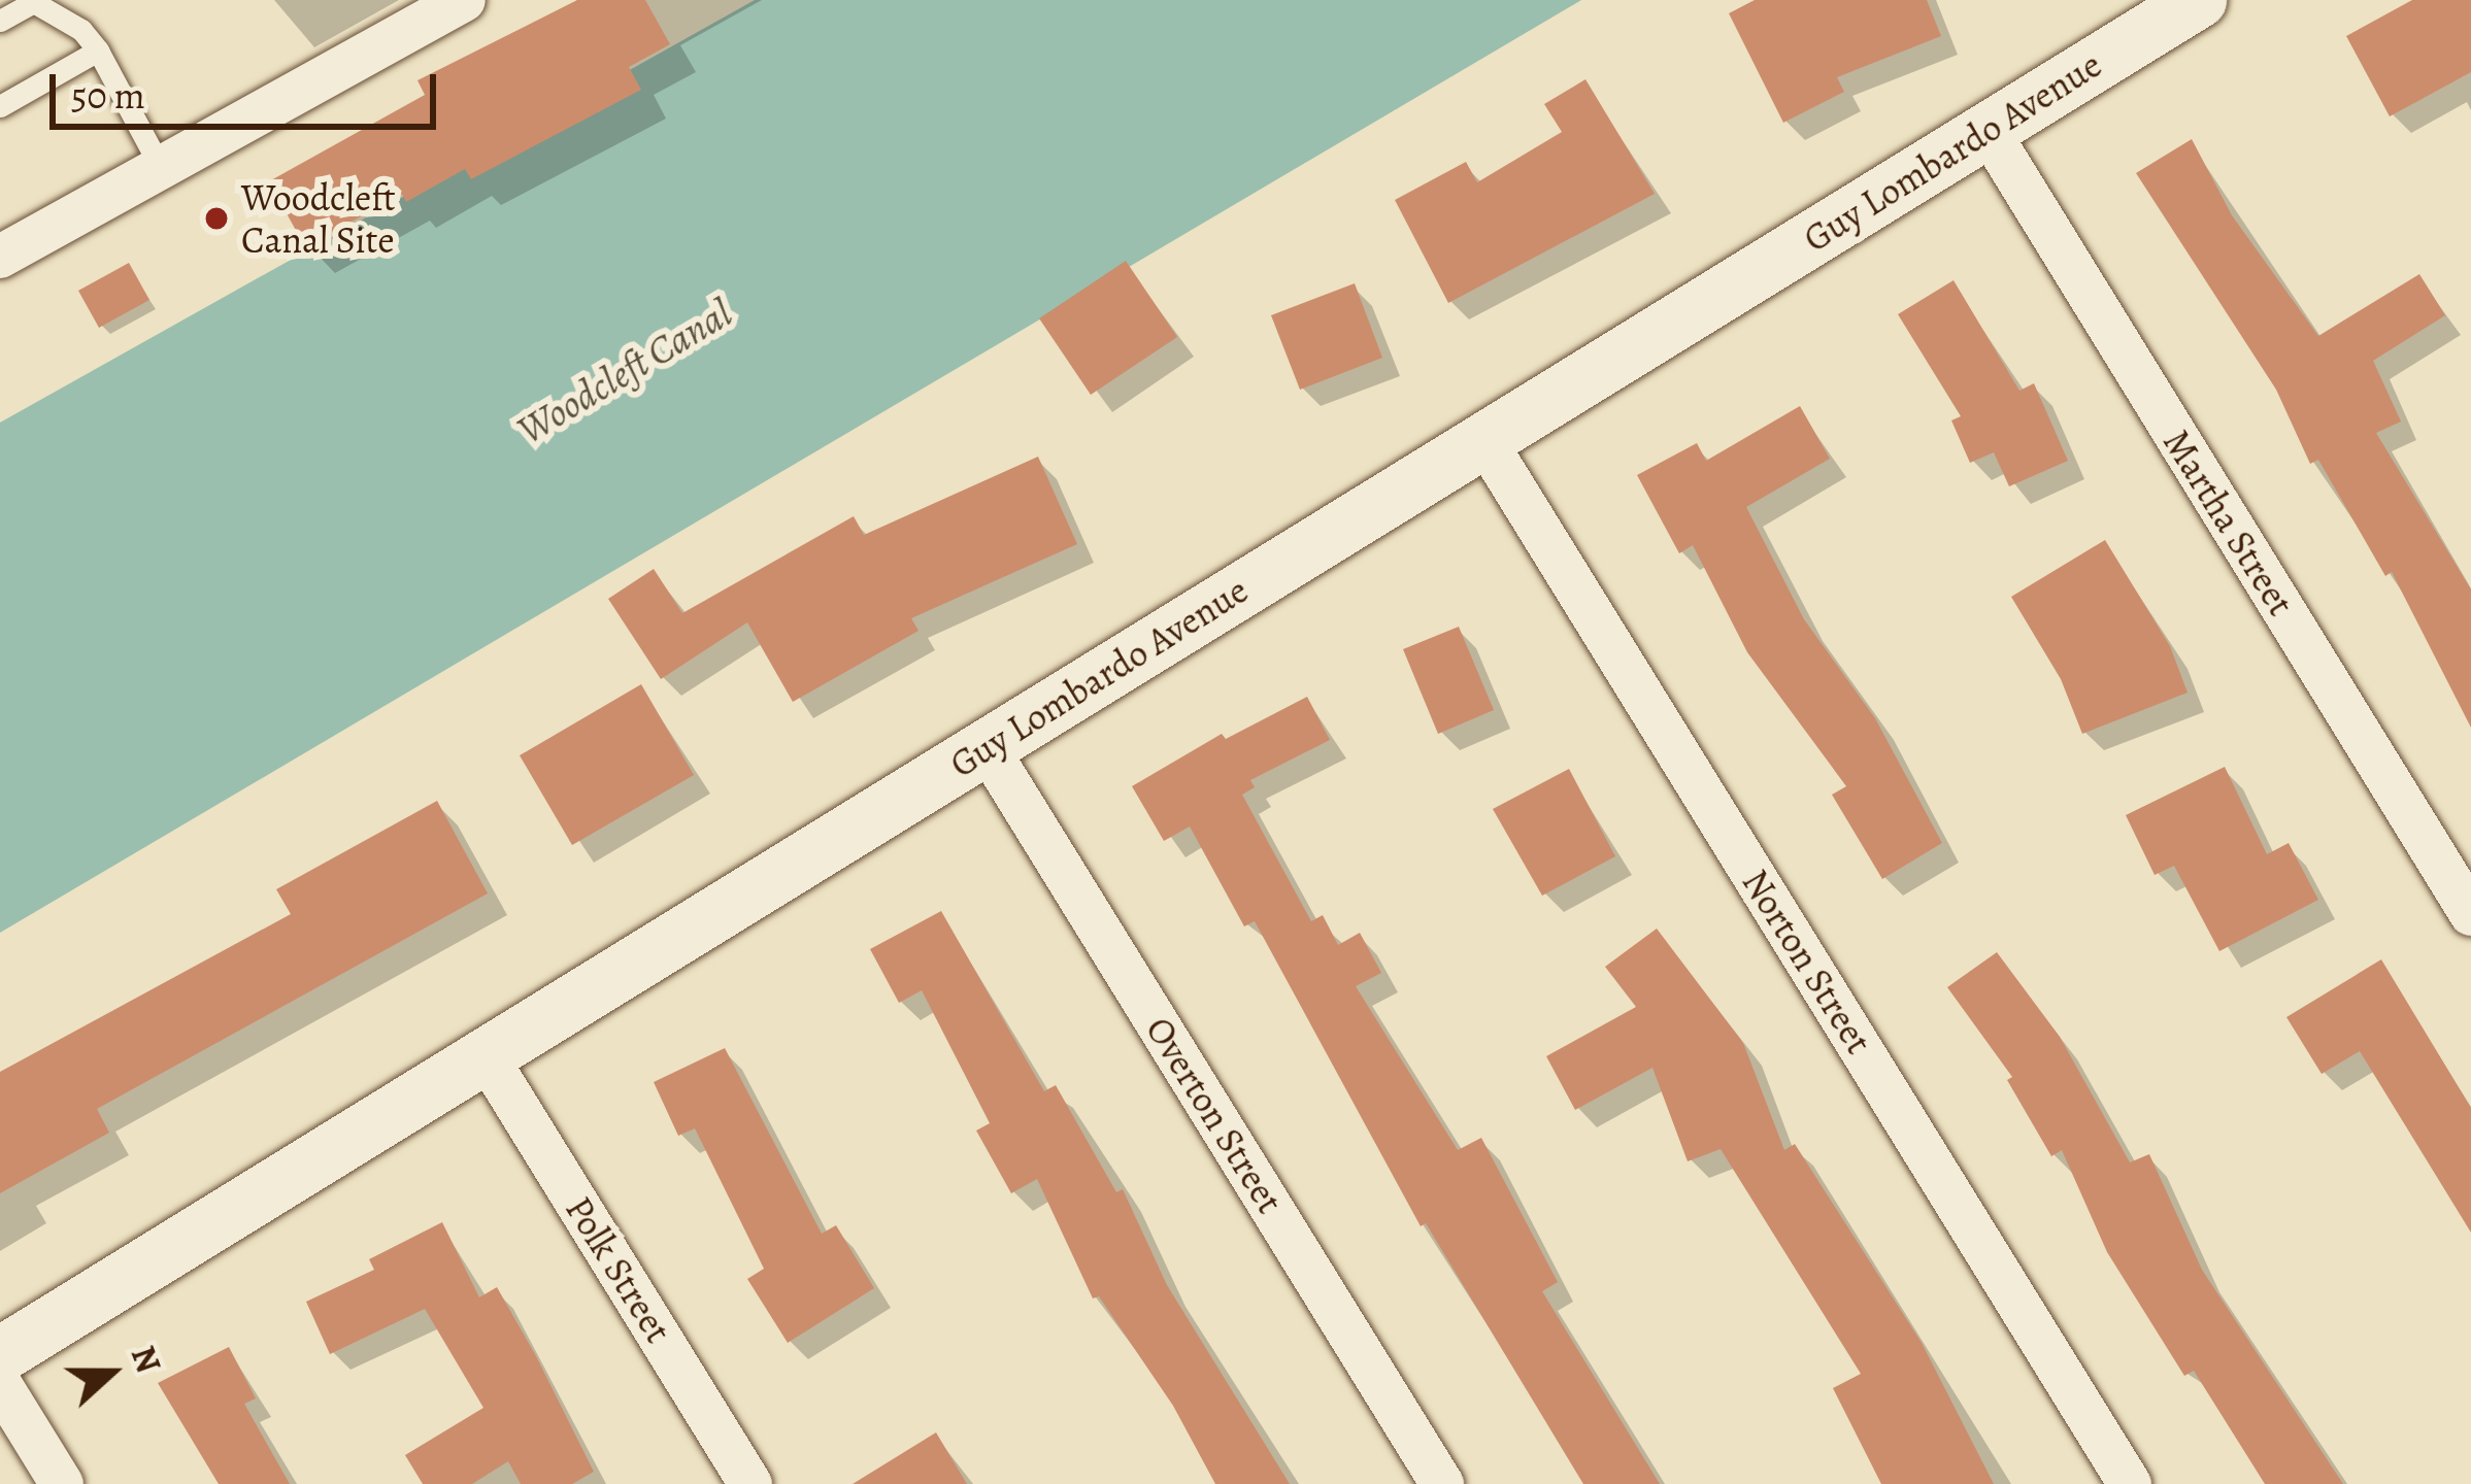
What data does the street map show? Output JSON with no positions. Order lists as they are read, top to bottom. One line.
{"streets":{"street":["Guy Lombardo Avenue","Martha Street","Norton Street","Overton Street","Polk Street"]},"crossings":[["Guy Lombardo Avenue","Martha Street"],["Guy Lombardo Avenue","Norton Street"],["Guy Lombardo Avenue","Overton Street"],["Guy Lombardo Avenue","Polk Street"]],"water":["Woodcleft Canal"],"places":["Woodcleft Canal Site"],"scale_bar":"50 m","north":"right"}
